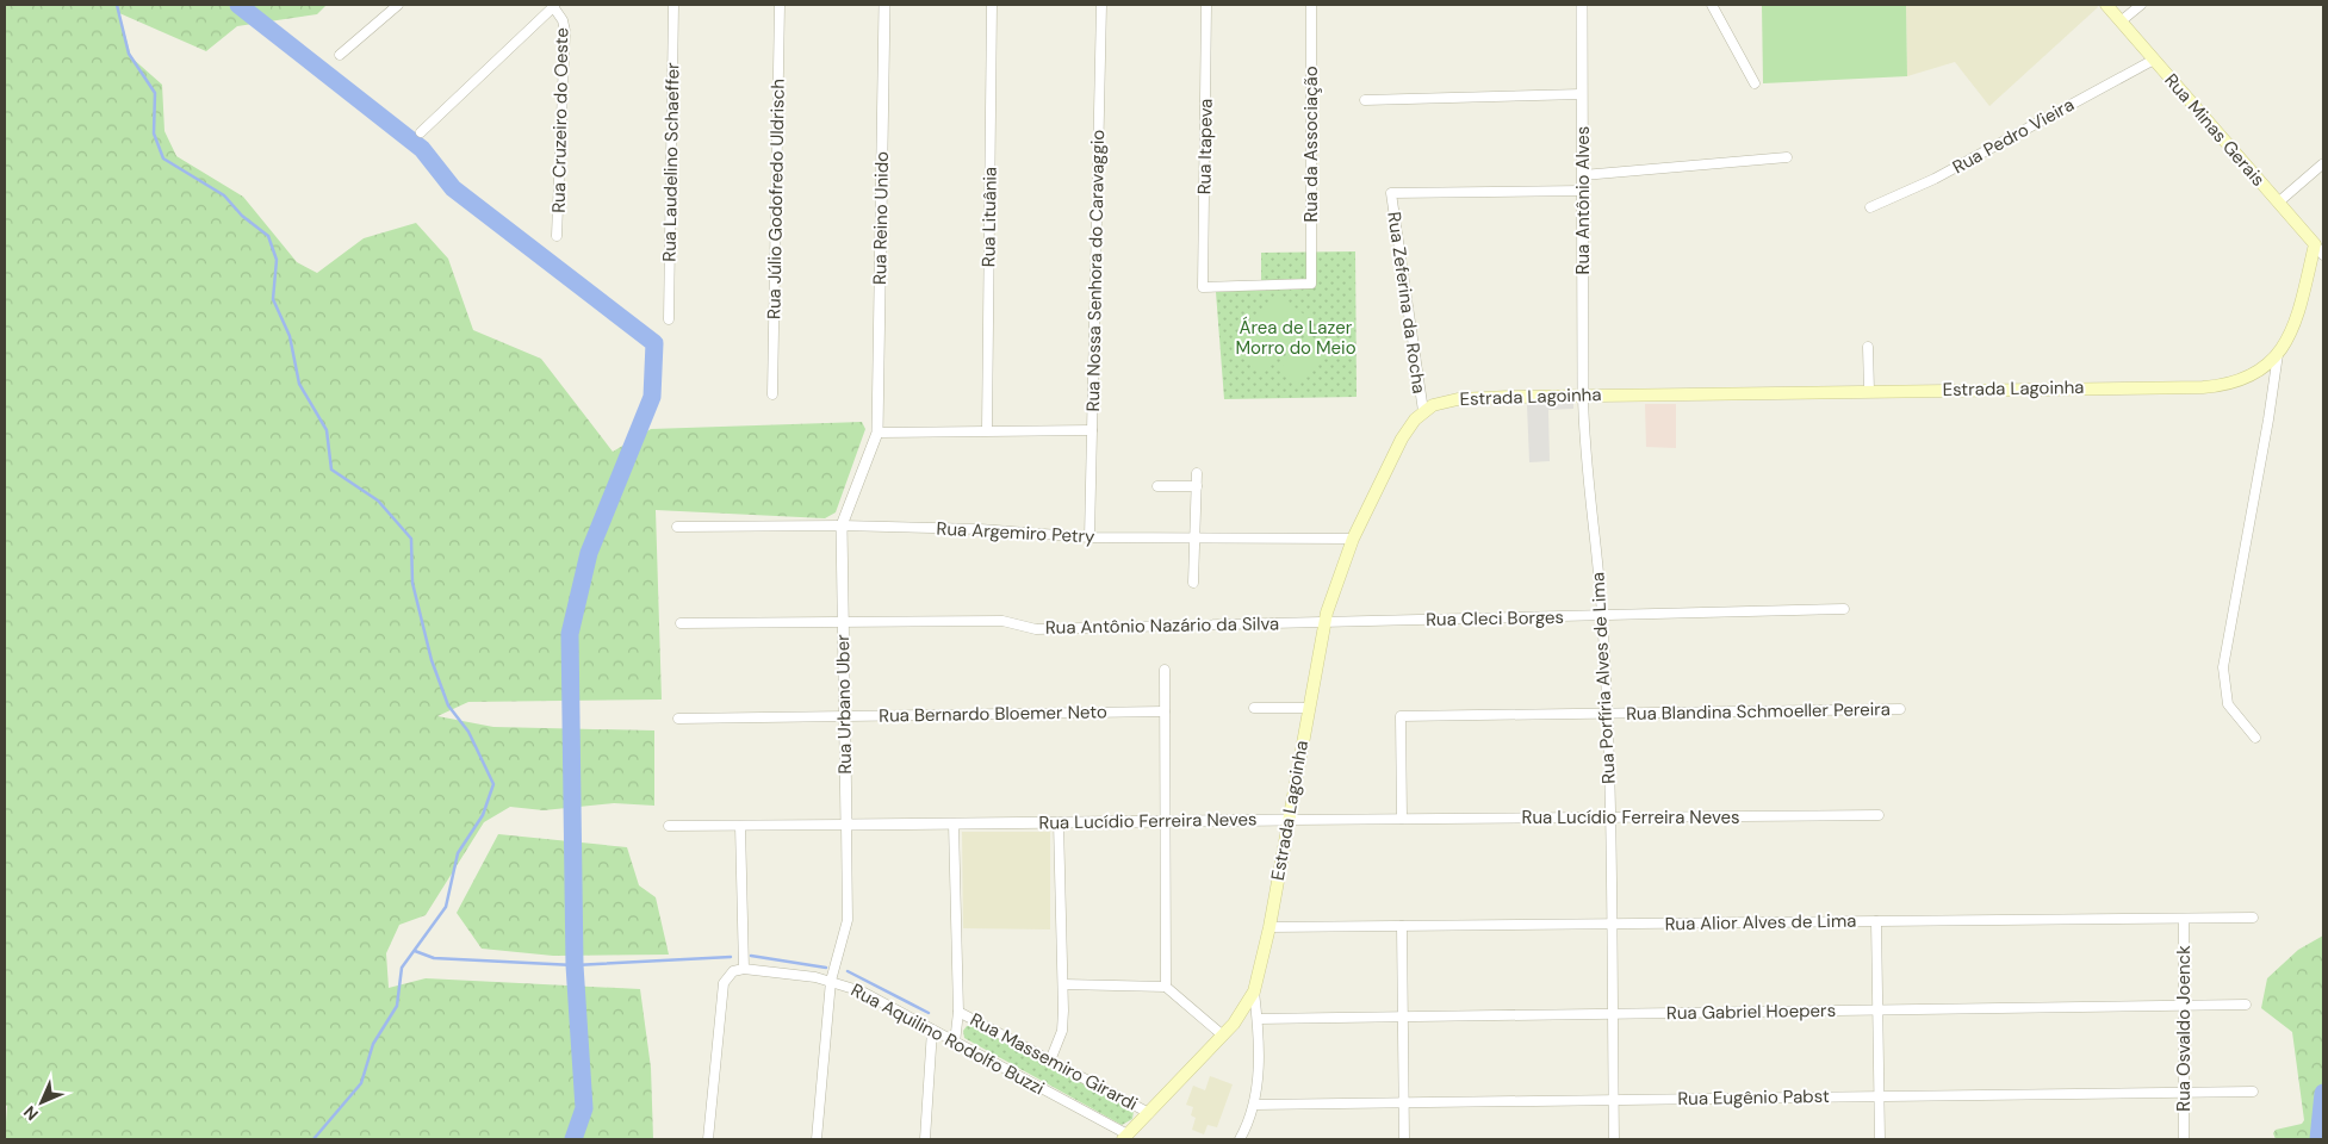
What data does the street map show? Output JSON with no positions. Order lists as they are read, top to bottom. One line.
{"streets":{"main road":["Rua Minas Gerais","Estrada Lagoinha"],"street":["Rua Cruzeiro do Oeste","Rua Pedro Vieira","Rua da Associação","Rua Itapeva","Rua Laudelino Schaeffer","Rua Júlio Godofredo Uldrisch","Rua Antônio Alves","Rua Lituânia","Rua Reino Unido","Rua Nossa Senhora do Caravaggio","Rua Zeferina da Rocha","Rua Argemiro Petry","Rua Cleci Borges","Rua Antônio Nazário da Silva","Rua Porfíria Alves de Lima","Rua Urbano Uber","Rua Blandina Schmoeller Pereira","Rua Bernardo Bloemer Neto","Rua Lucídio Ferreira Neves","Rua Alior Alves de Lima","Rua Gabriel Hoepers","Rua Osvaldo Joenck","Rua Aquilino Rodolfo Buzzi","Rua Massemiro Girardi","Rua Eugênio Pabst"]},"crossings":[["Rua Minas Gerais","Rua Pedro Vieira"],["Rua Minas Gerais","Estrada Lagoinha"],["Rua da Associação","Rua Itapeva"],["Rua Antônio Alves","Rua Zeferina da Rocha"],["Rua Antônio Alves","Estrada Lagoinha"],["Rua Antônio Alves","Rua Porfíria Alves de Lima"],["Rua Reino Unido","Rua Urbano Uber"],["Rua Nossa Senhora do Caravaggio","Rua Argemiro Petry"],["Rua Zeferina da Rocha","Estrada Lagoinha"],["Estrada Lagoinha","Rua Argemiro Petry"],["Estrada Lagoinha","Rua Cleci Borges"],["Estrada Lagoinha","Rua Antônio Nazário da Silva"],["Estrada Lagoinha","Rua Porfíria Alves de Lima"],["Estrada Lagoinha","Rua Lucídio Ferreira Neves"],["Estrada Lagoinha","Rua Alior Alves de Lima"],["Estrada Lagoinha","Rua Gabriel Hoepers"],["Estrada Lagoinha","Rua Eugênio Pabst"],["Rua Argemiro Petry","Rua Urbano Uber"],["Rua Cleci Borges","Rua Antônio Nazário da Silva"],["Rua Cleci Borges","Rua Porfíria Alves de Lima"],["Rua Antônio Nazário da Silva","Rua Urbano Uber"],["Rua Porfíria Alves de Lima","Rua Blandina Schmoeller Pereira"],["Rua Porfíria Alves de Lima","Rua Lucídio Ferreira Neves"],["Rua Porfíria Alves de Lima","Rua Alior Alves de Lima"],["Rua Porfíria Alves de Lima","Rua Gabriel Hoepers"],["Rua Porfíria Alves de Lima","Rua Eugênio Pabst"],["Rua Urbano Uber","Rua Bernardo Bloemer Neto"],["Rua Urbano Uber","Rua Lucídio Ferreira Neves"],["Rua Urbano Uber","Rua Aquilino Rodolfo Buzzi"],["Rua Blandina Schmoeller Pereira","Rua Lucídio Ferreira Neves"],["Rua Alior Alves de Lima","Rua Osvaldo Joenck"],["Rua Gabriel Hoepers","Rua Osvaldo Joenck"],["Rua Osvaldo Joenck","Rua Eugênio Pabst"]],"parks":["Área de Lazer Morro do Meio"],"north":"bottom left"}
